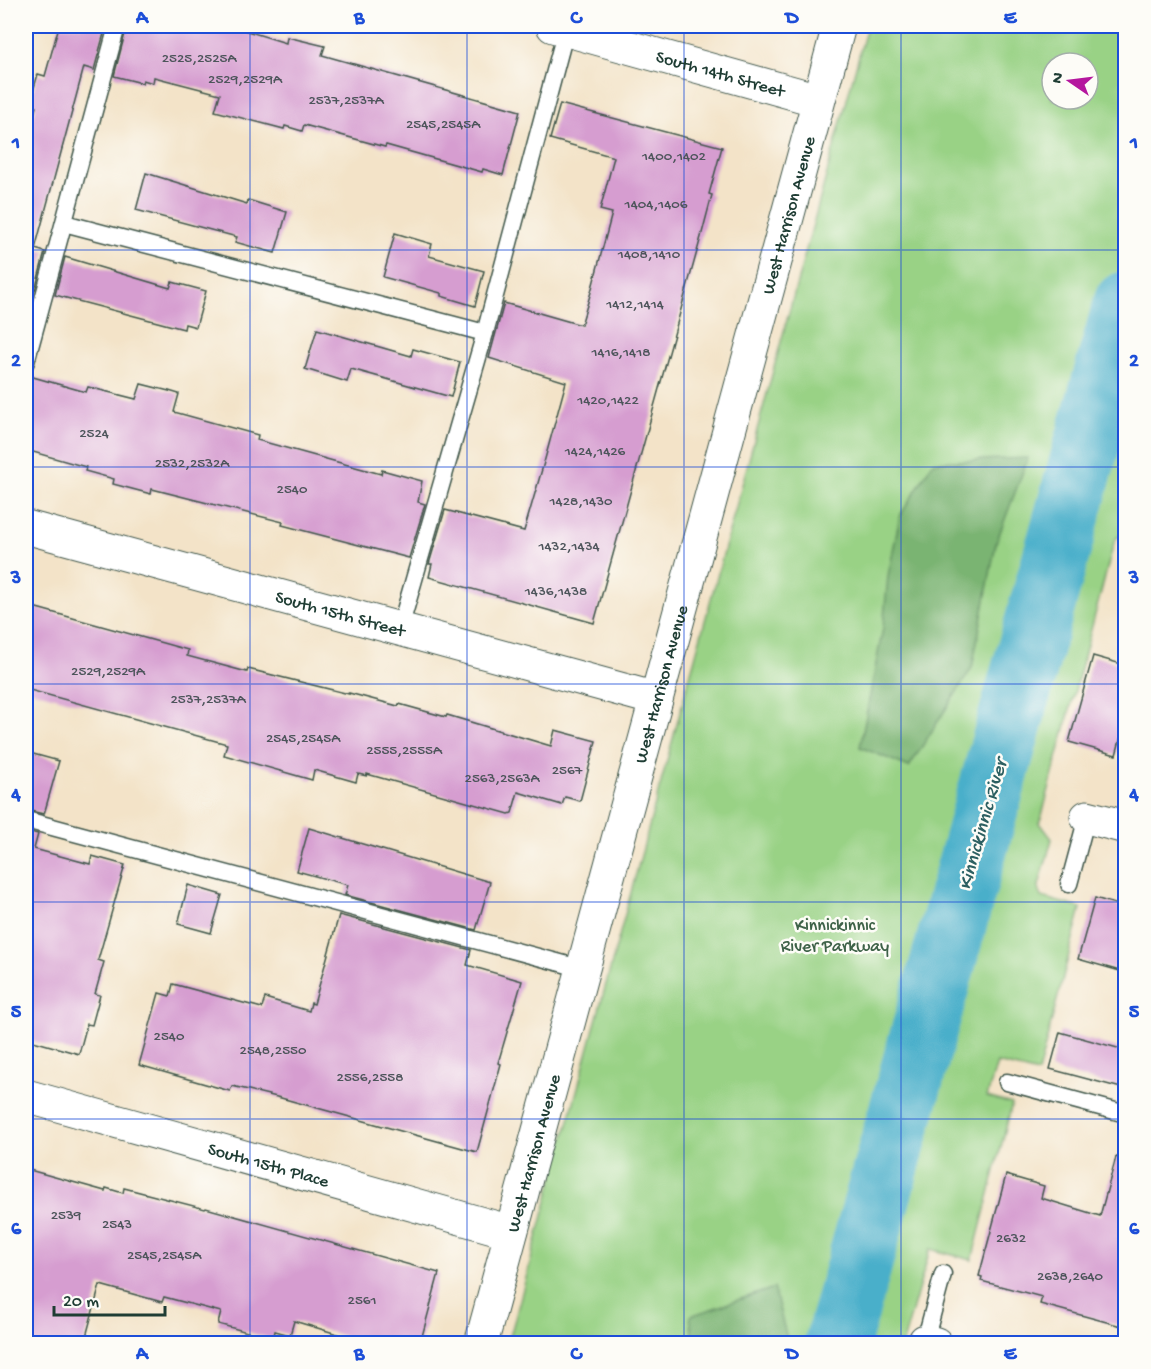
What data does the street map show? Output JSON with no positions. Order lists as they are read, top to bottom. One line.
{"streets":{"street":["South 14th Street","West Harrison Avenue","South 15th Street","South 15th Place"]},"crossings":[["South 14th Street","West Harrison Avenue"],["West Harrison Avenue","South 15th Street"],["West Harrison Avenue","South 15th Place"]],"water":["Kinnickinnic River"],"parks":["Kinnickinnic River Parkway"],"house_numbers":["2525,2525A","2529,2529A","2537,2537A","2545,2545A","1400,1402","1404,1406","1408,1410","1412,1414","1416,1418","1420,1422","2524","1424,1426","2532,2532A","2540","1428,1430","1432,1434","1436,1438","2529,2529A","2537,2537A","2545,2545A","2555,2555A","2567","2563,2563A","2540","2548,2550","2556,2558","2539","2543","2632","2545,2545A","2638,2640","2561"],"scale_bar":"20 m","north":"left","grid":{"columns":["A","B","C","D","E"],"rows":["1","2","3","4","5","6"]}}
